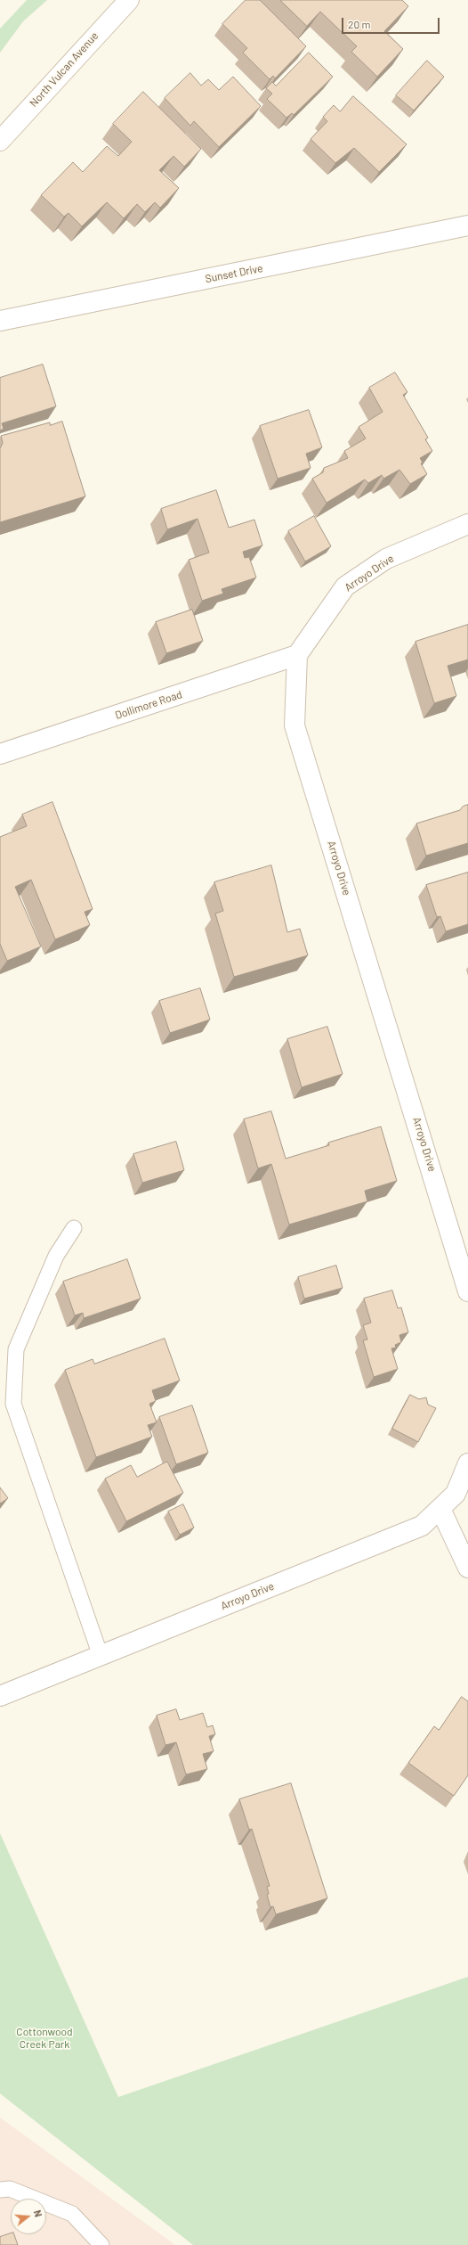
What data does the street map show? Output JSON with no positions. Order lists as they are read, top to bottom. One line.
{"streets":{"street":["North Vulcan Avenue","Sunset Drive","Arroyo Drive","Dollimore Road"]},"crossings":[["Arroyo Drive","Dollimore Road"]],"parks":["Cottonwood Creek Park"],"scale_bar":"20 m","north":"right"}
